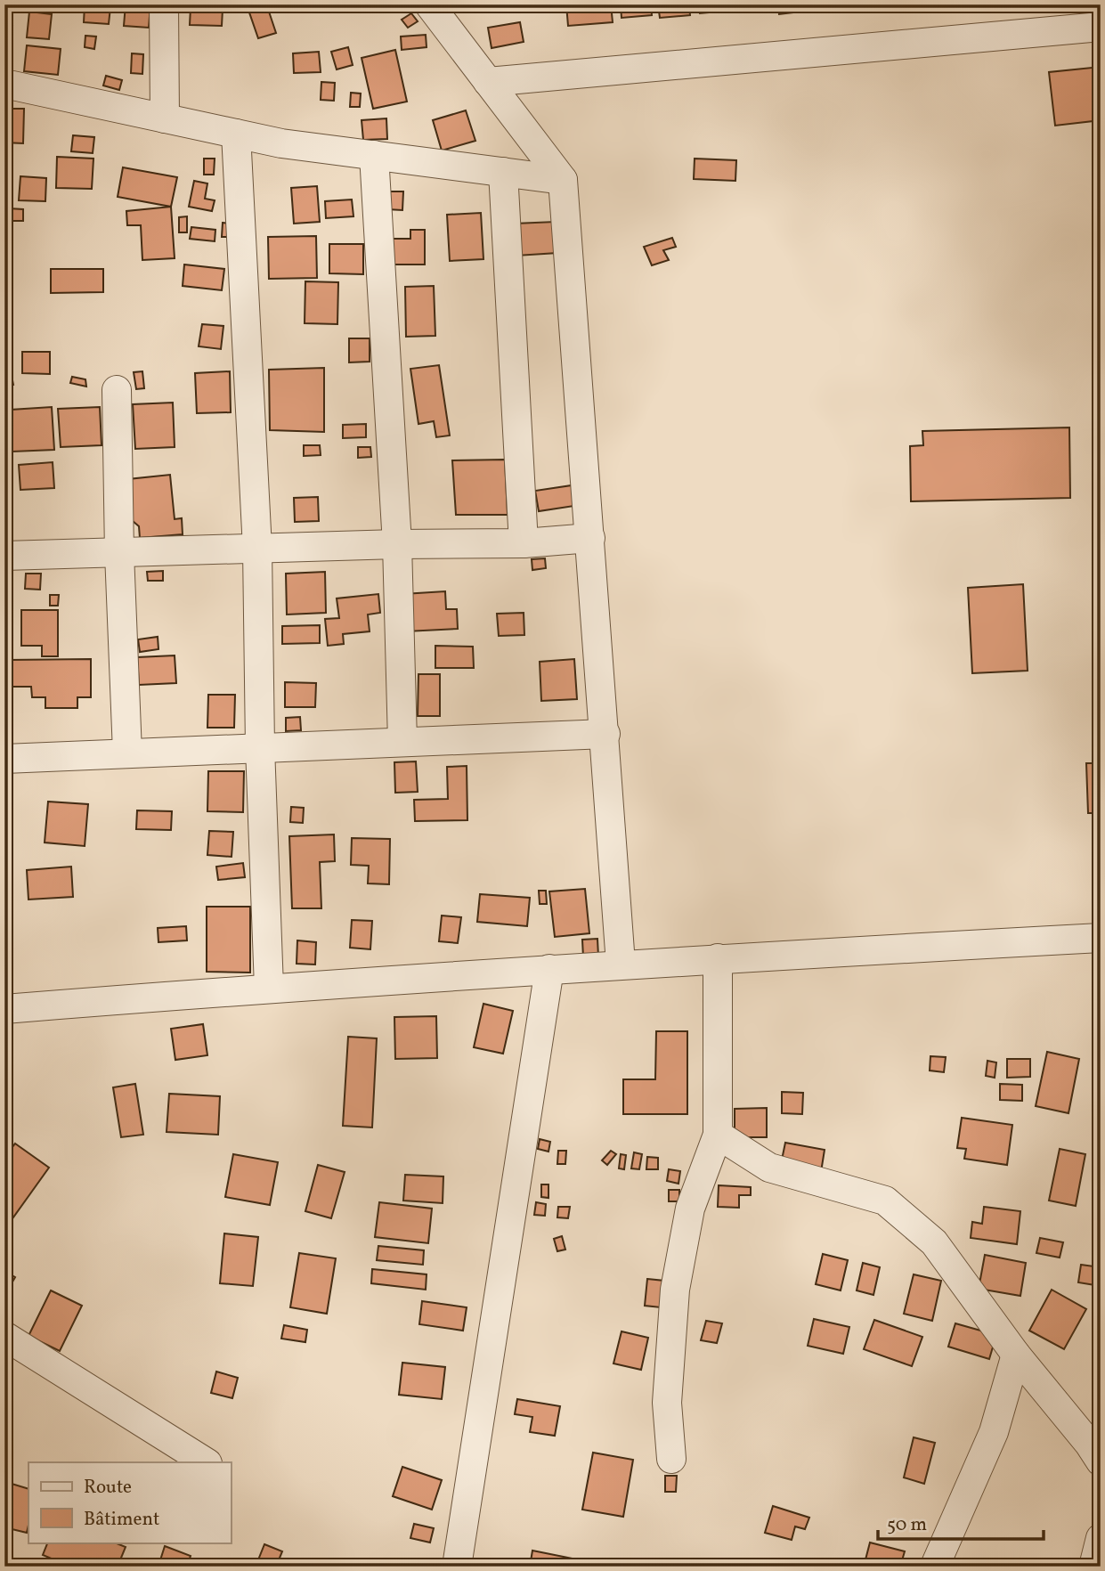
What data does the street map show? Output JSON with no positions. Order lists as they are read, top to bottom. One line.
{"legend":["Route","Bâtiment"],"scale_bar":"50 m"}
